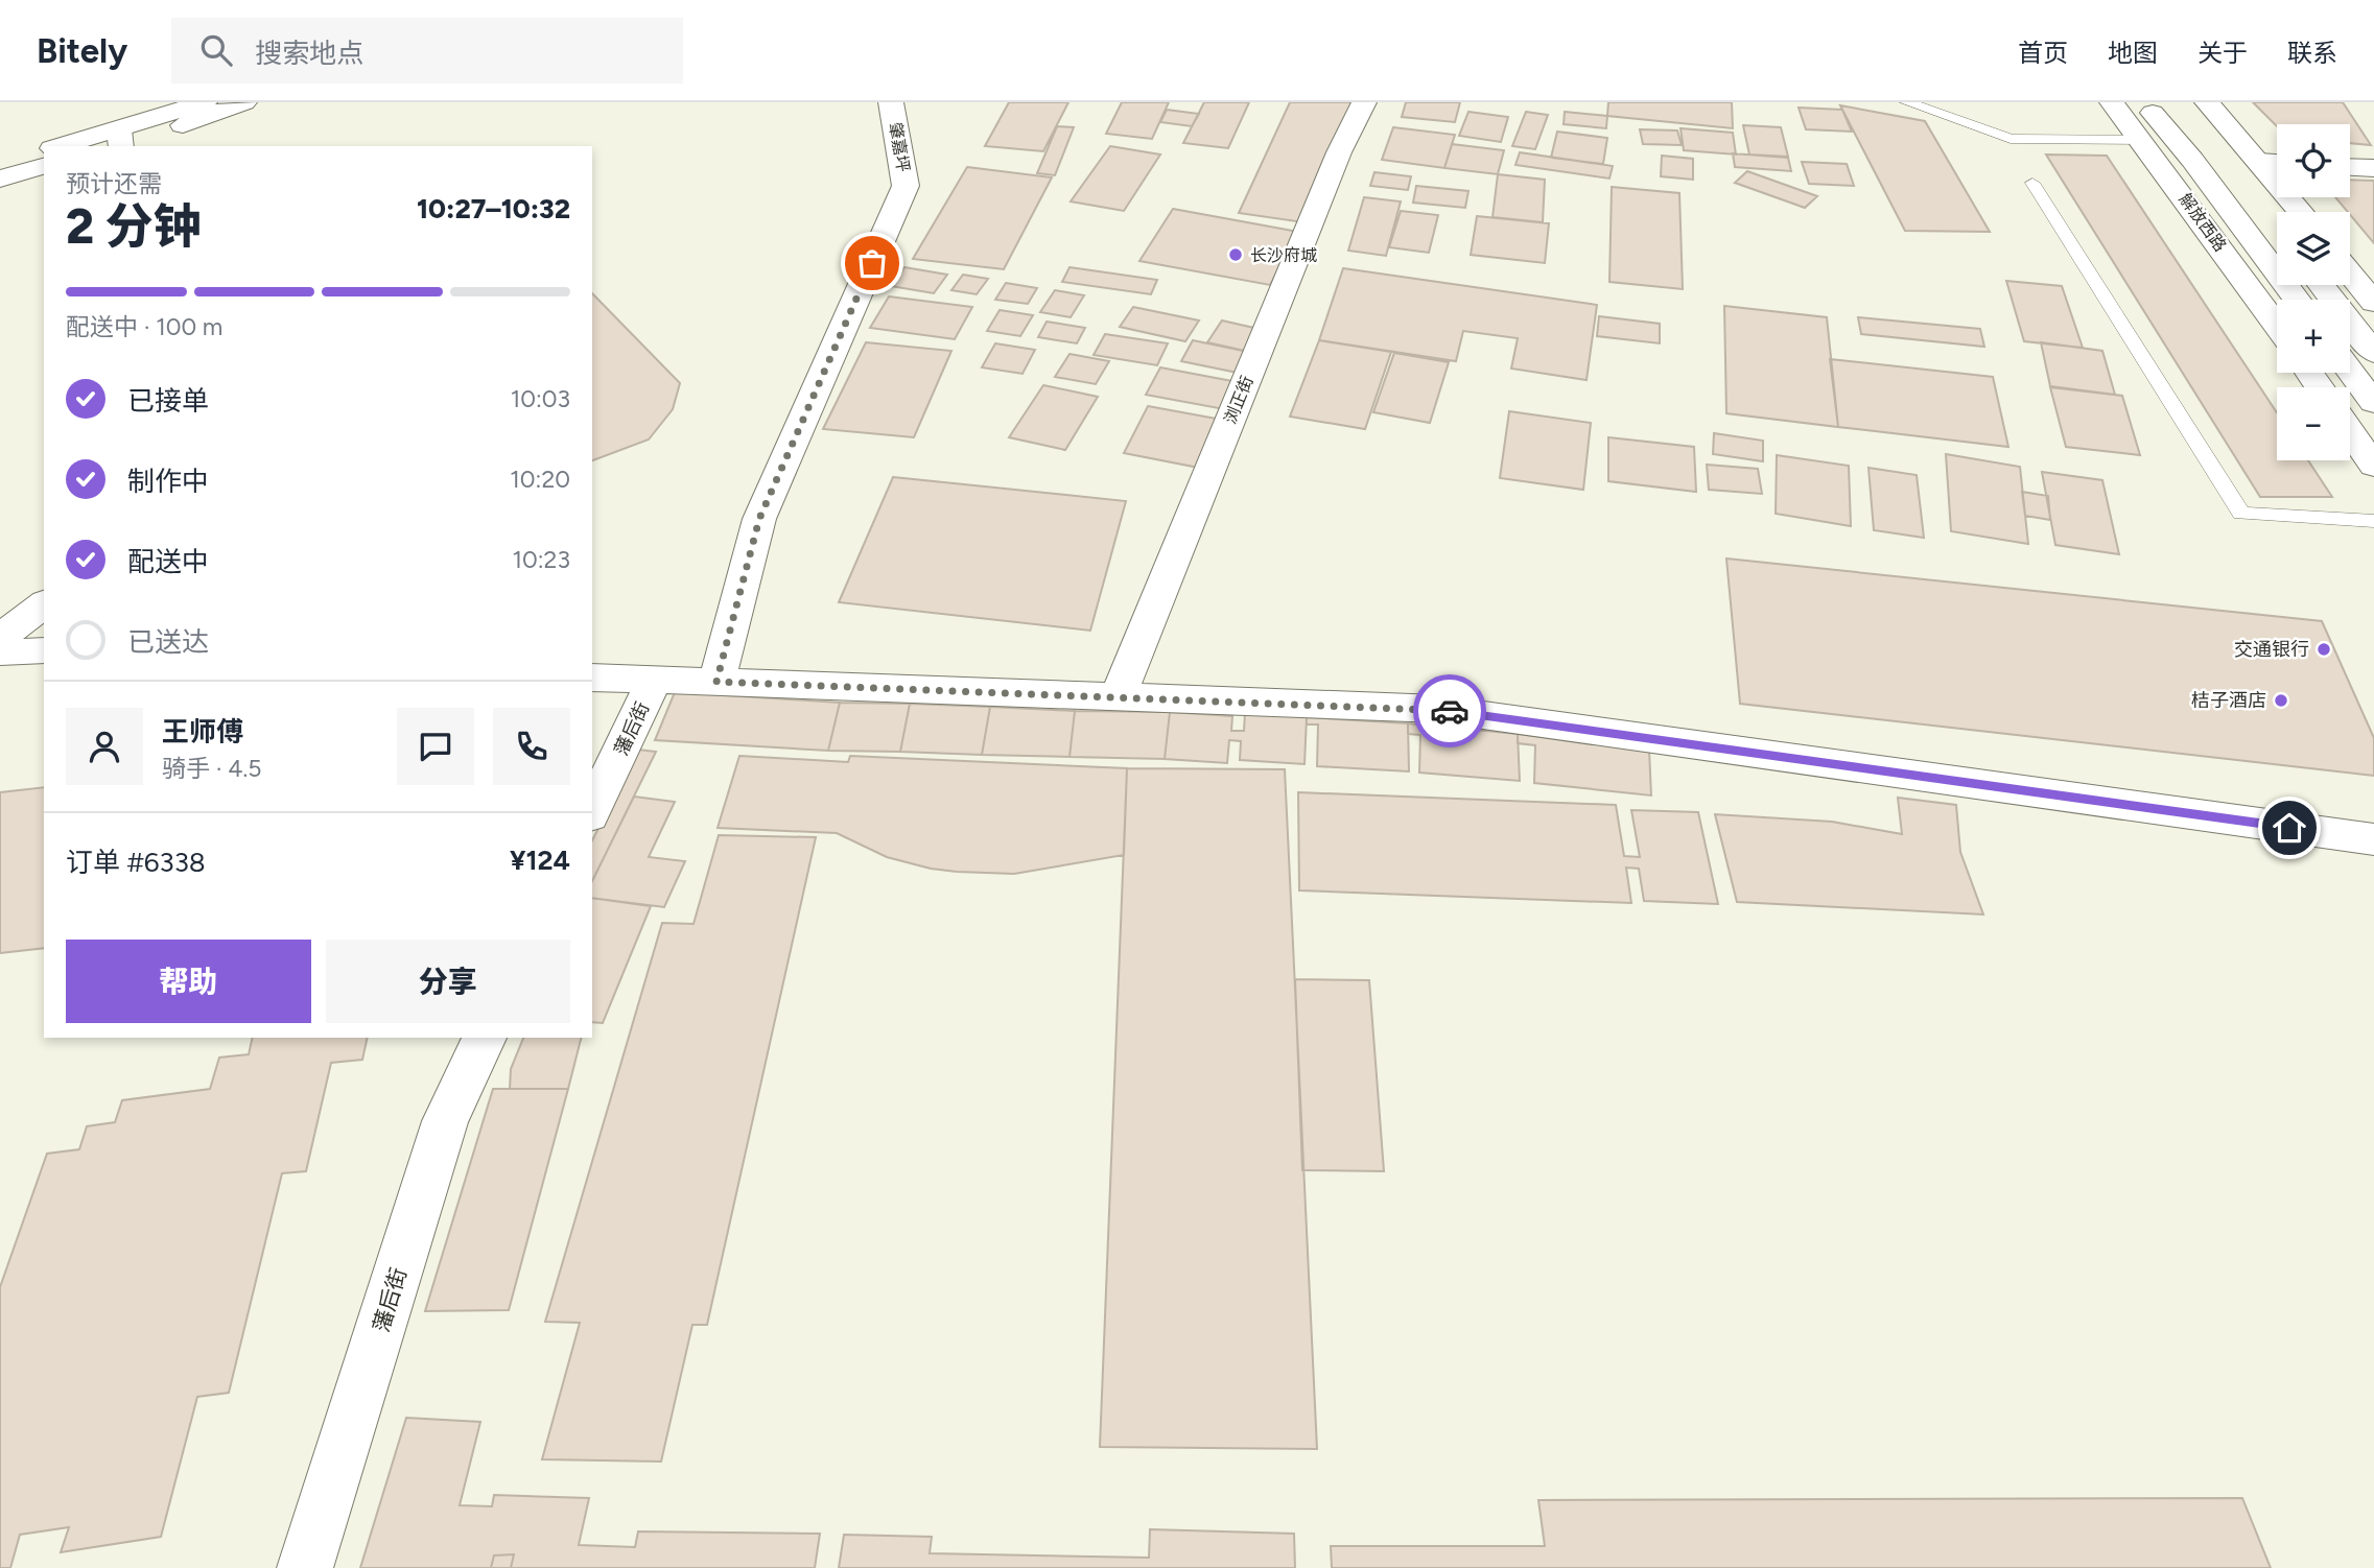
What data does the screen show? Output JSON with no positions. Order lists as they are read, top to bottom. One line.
{"streets":{"street":["肇嘉坪","解放西路","浏正街","藩后街"]},"places":["长沙府城","交通银行","桔子酒店"],"page":{"header":"Bitely","search":"搜索地点","nav":["首页","地图","关于","联系"],"map_buttons":["+","−"],"heading":["2 分钟","预计还需","10:27–10:32"],"panel":["王师傅","骑手 · 4.5","订单 #6338","¥124"],"bar":"配送中 · 100 m","list":[["已接单","10:03"],["制作中","10:20"],["配送中","10:23"],"已送达"],"buttons":["帮助","分享"]}}
